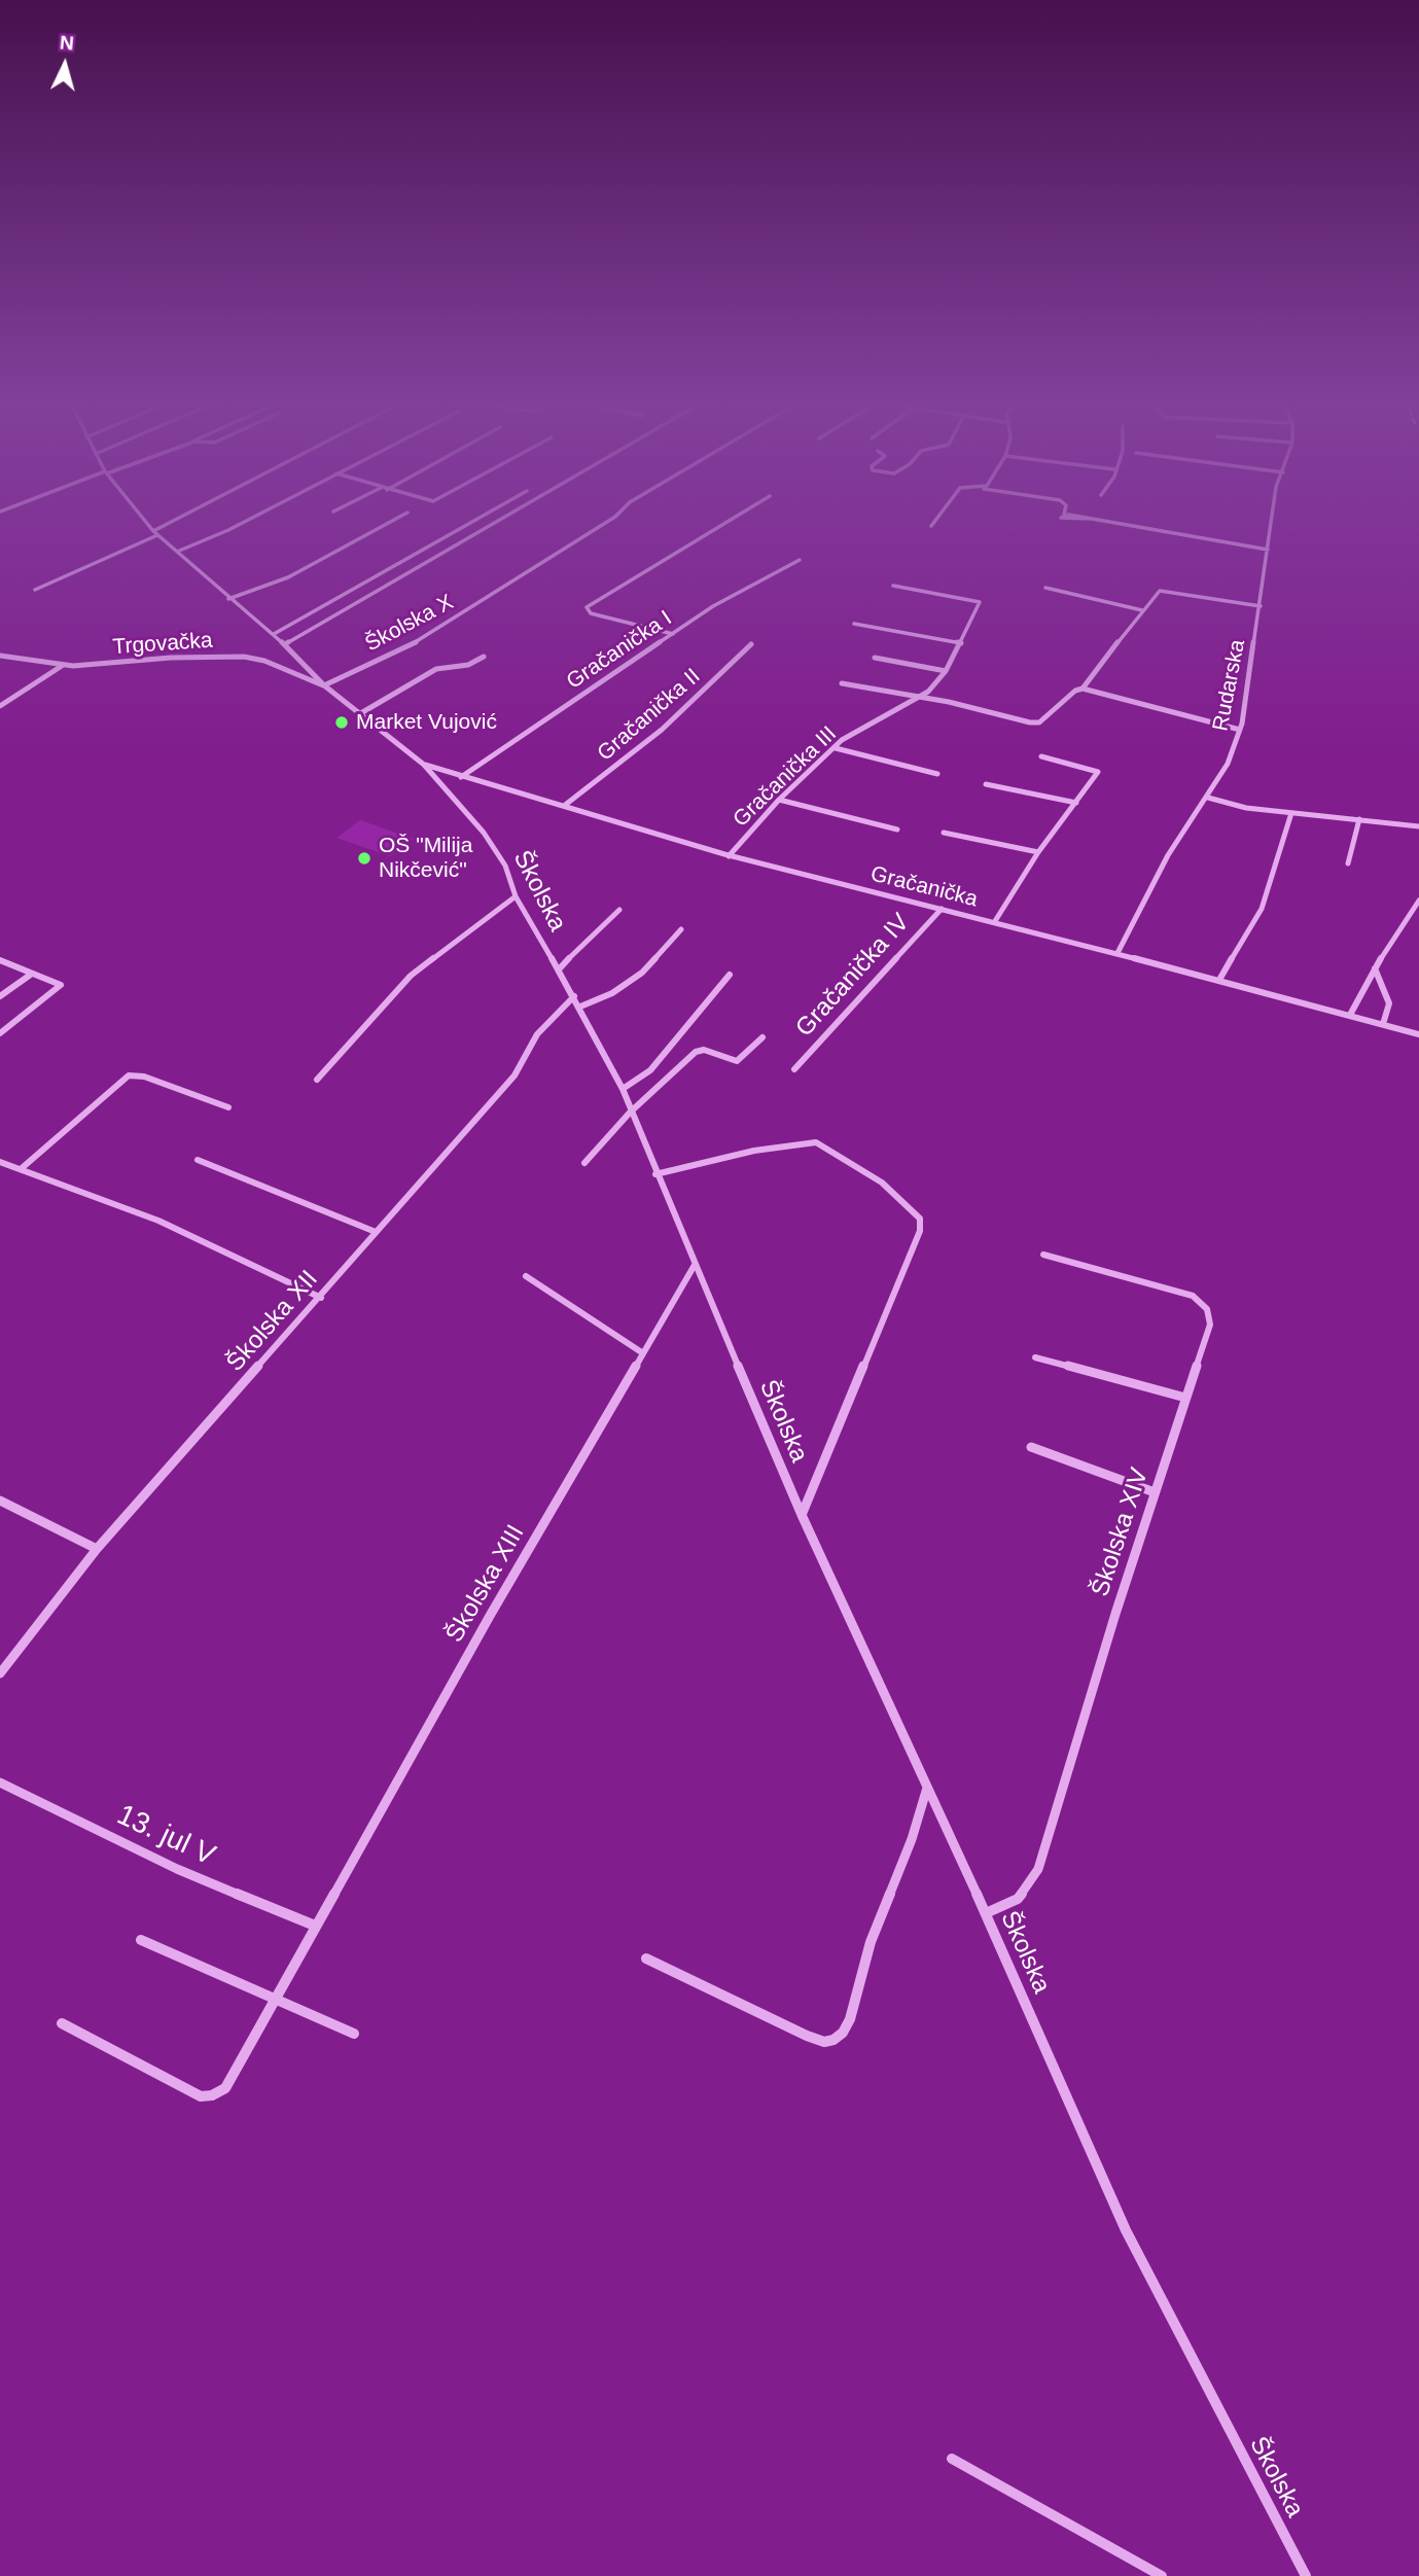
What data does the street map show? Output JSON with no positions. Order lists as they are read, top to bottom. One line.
{"streets":{"street":["Školska X","Trgovačka","Gračanička I","Rudarska","Gračanička II","Gračanička III","Gračanička","Školska","Gračanička IV","Školska XII","Školska XIV","Školska XIII","13. jul V"]},"crossings":[["Školska X","Trgovačka"],["Školska X","Školska"],["Trgovačka","Školska"],["Gračanička I","Gračanička"],["Rudarska","Gračanička"],["Gračanička II","Gračanička"],["Gračanička III","Gračanička"],["Gračanička","Školska"],["Gračanička","Gračanička IV"],["Školska","Školska XII"],["Školska","Školska XIV"],["Školska","Školska XIII"],["Školska XIII","13. jul V"]],"places":["Market Vujović","OŠ \"Milija Nikčević\""],"north":"top"}
